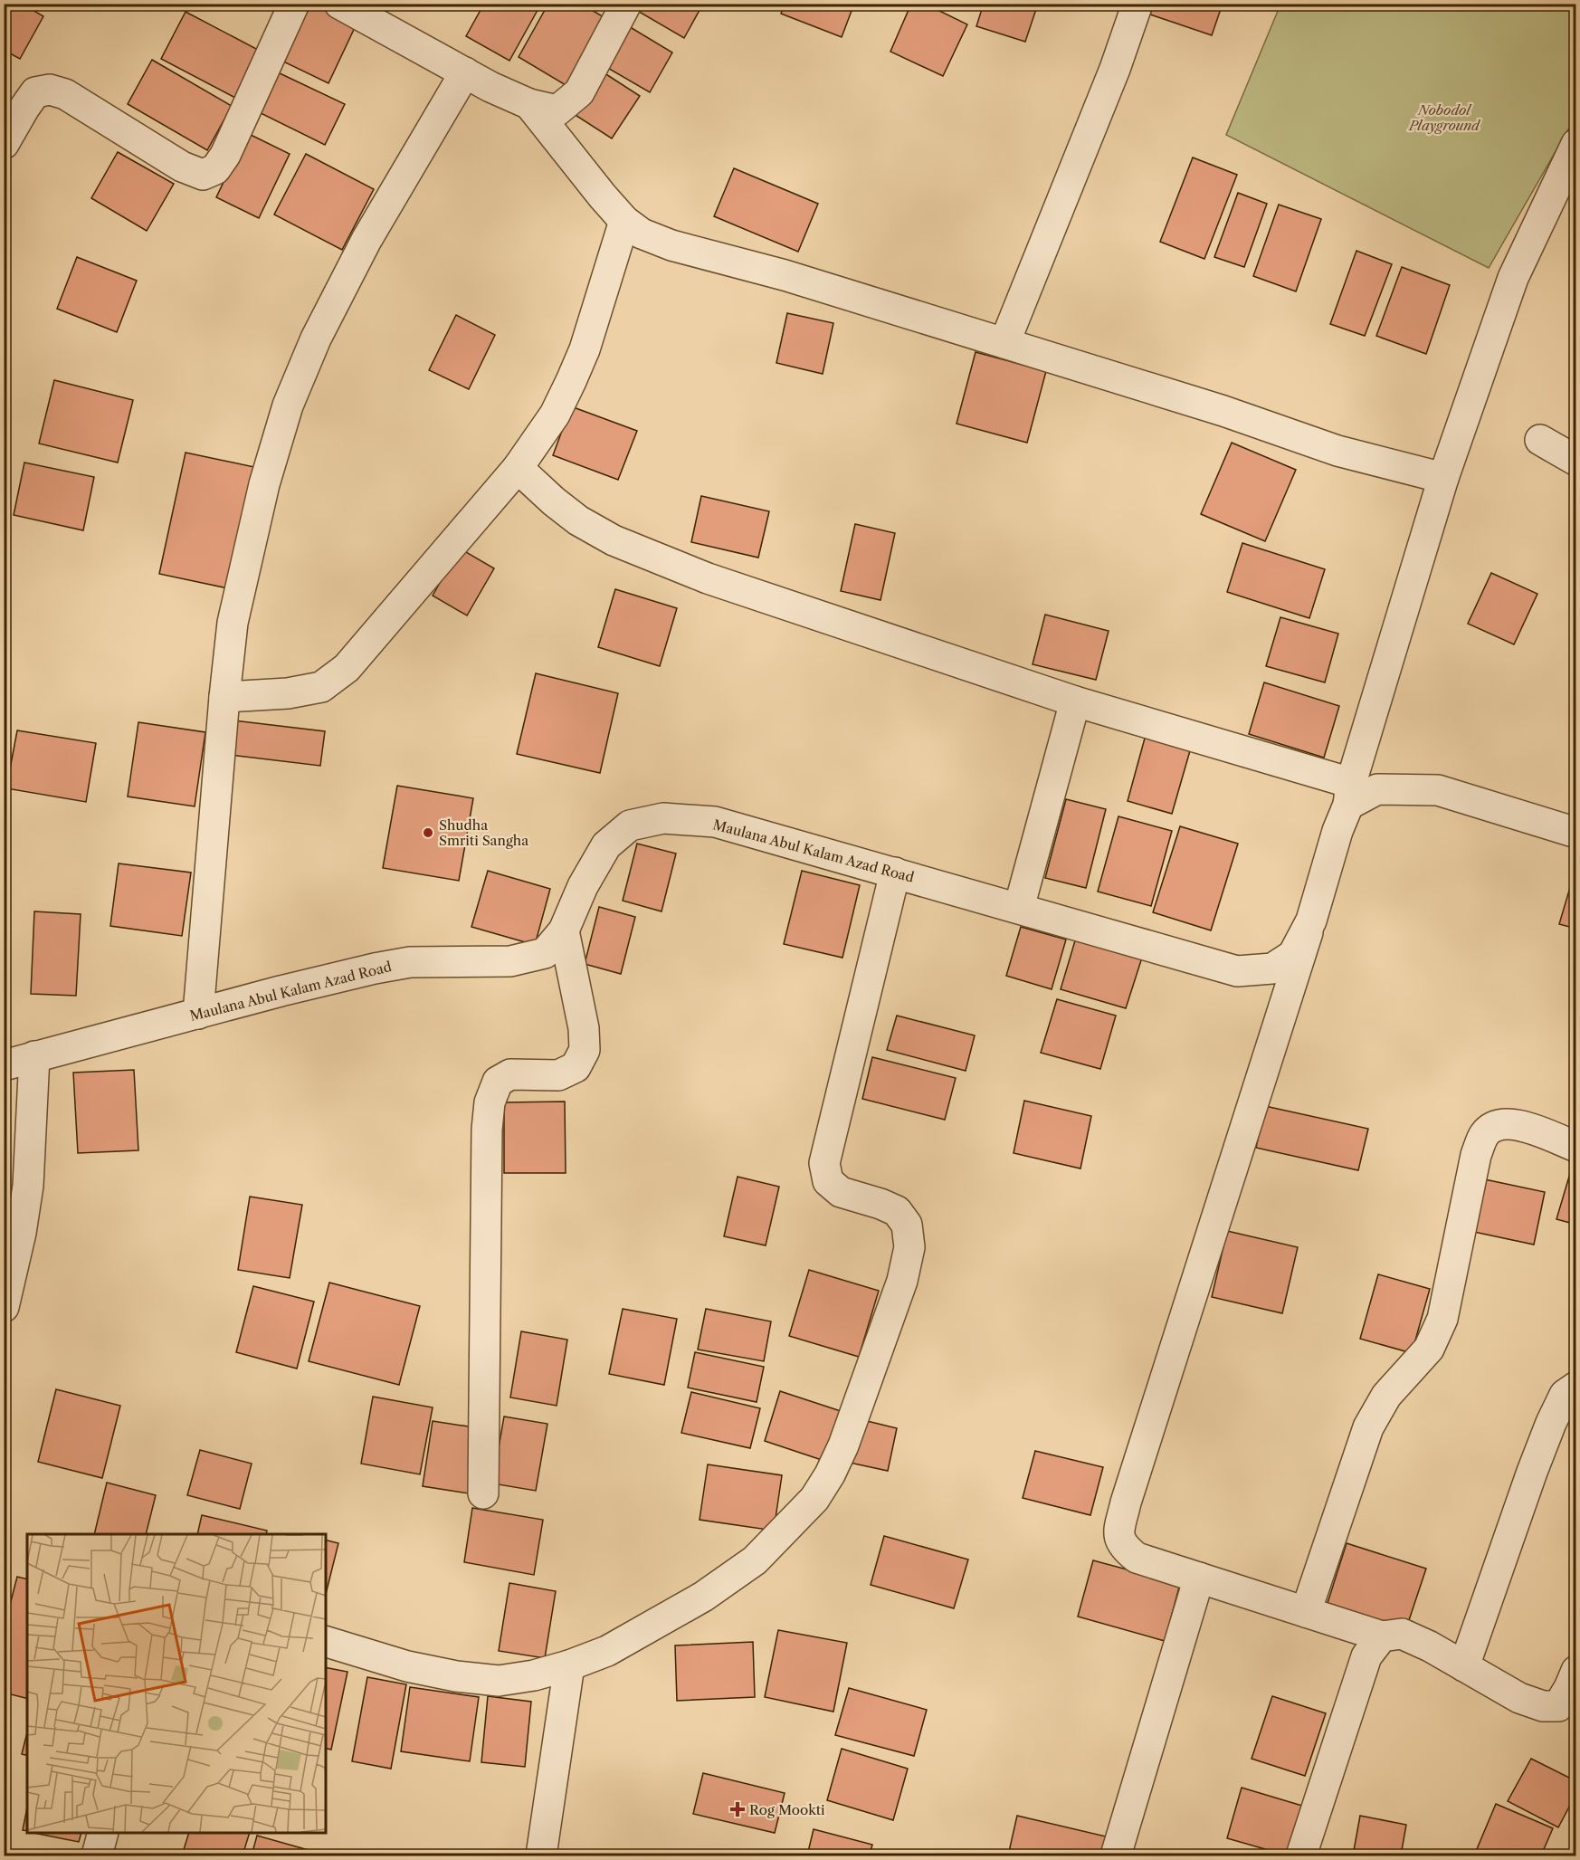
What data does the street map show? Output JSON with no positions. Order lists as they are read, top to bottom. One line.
{"streets":{"street":["Maulana Abul Kalam Azad Road"]},"parks":["Nobodol Playground"],"places":{"other":["Shudha Smriti Sangha"],"health":["Rog Mookti"]}}
